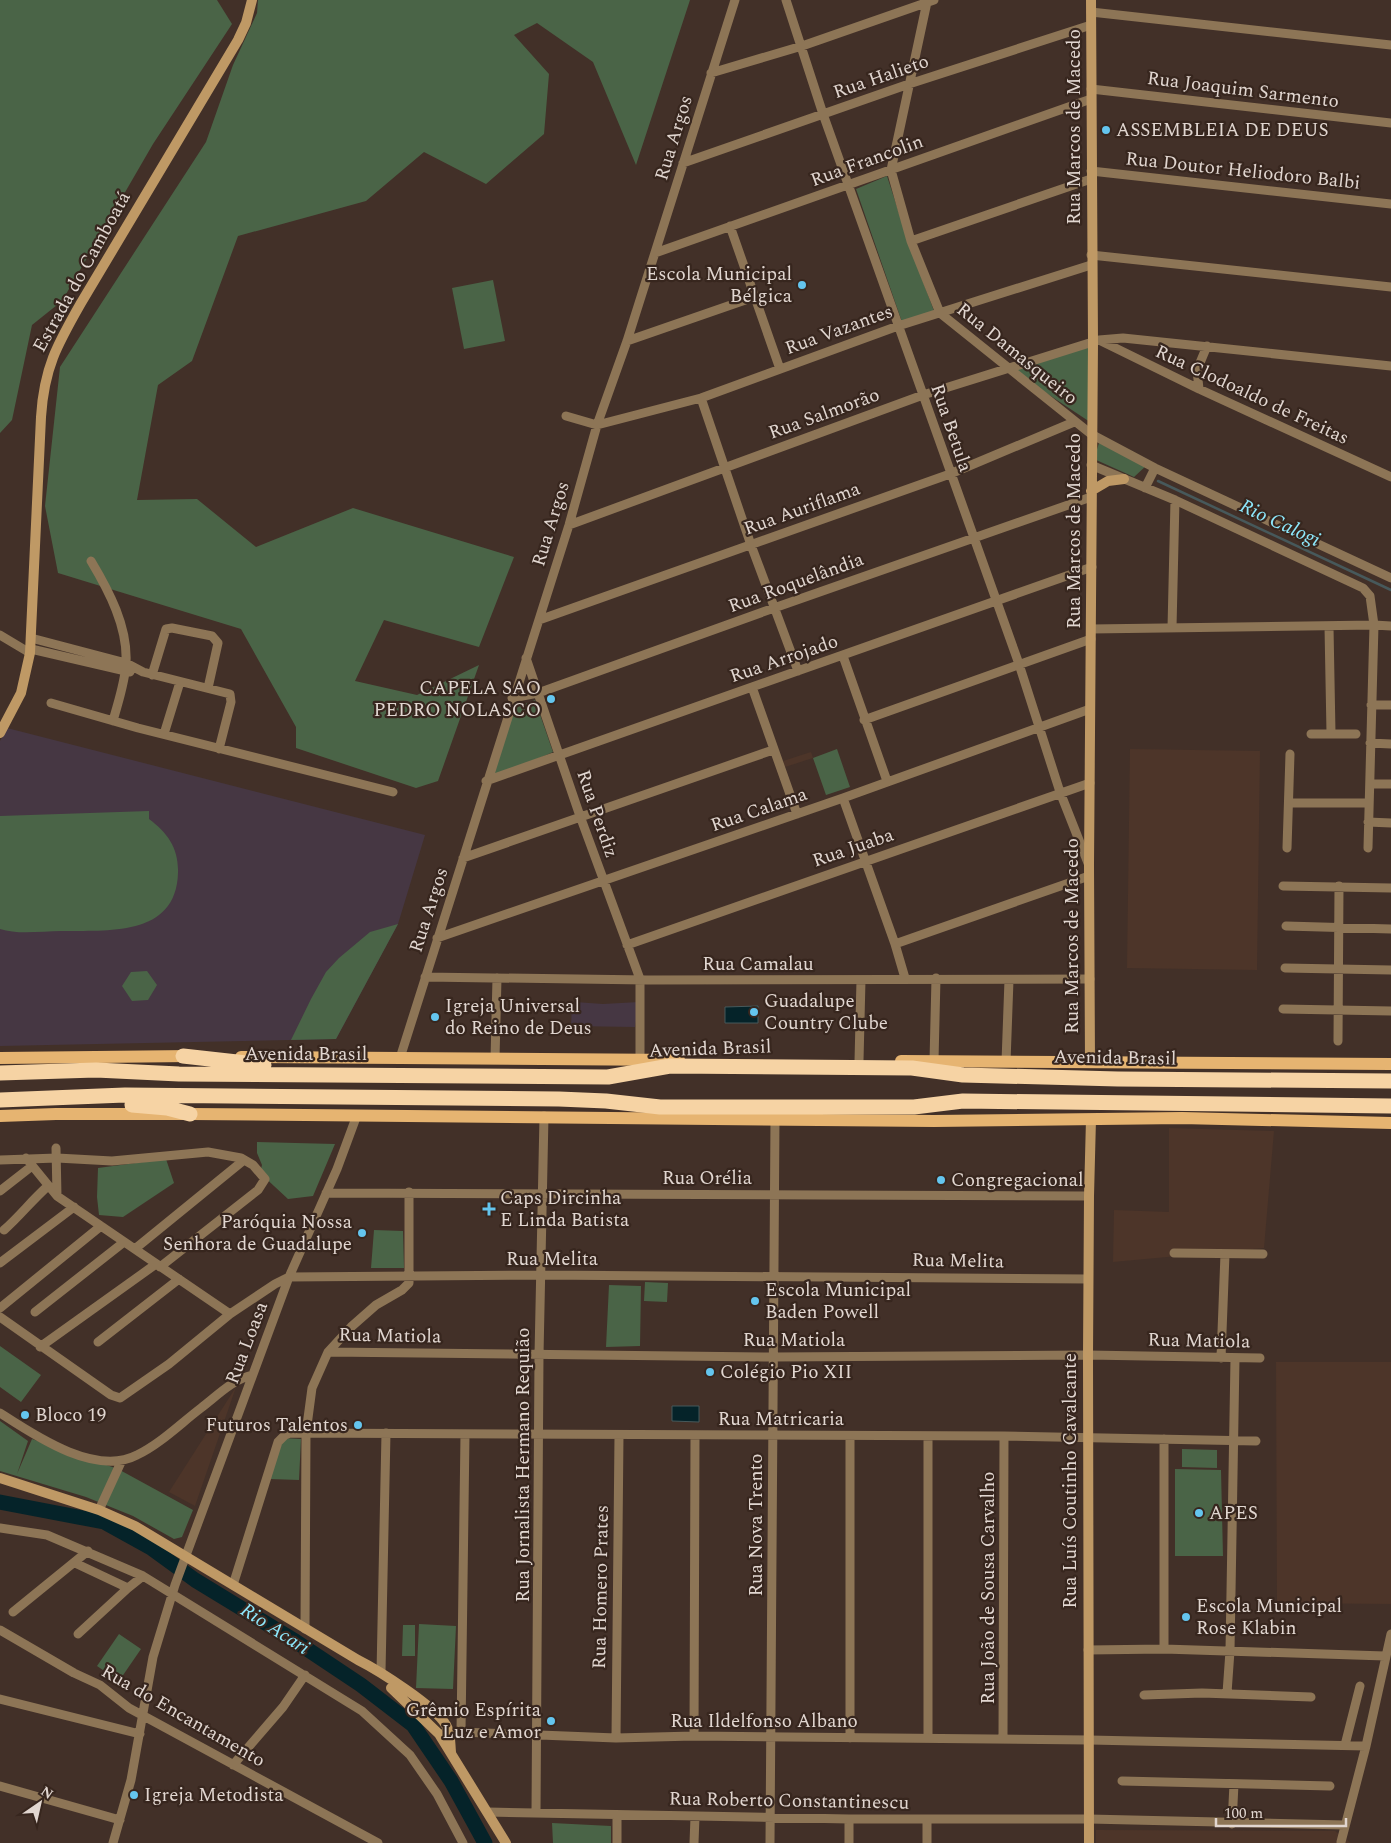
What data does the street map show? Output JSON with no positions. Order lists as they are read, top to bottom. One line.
{"streets":{"highway":["Avenida Brasil"],"main road":["Rua Marcos de Macedo","Estrada do Camboatá","Rua Luís Coutinho Cavalcante"],"street":["Rua Halieto","Rua Joaquim Sarmento","Rua Argos","Rua Francolin","Rua Doutor Heliodoro Balbi","Rua Vazantes","Rua Damasqueiro","Rua Clodoaldo de Freitas","Rua Salmorão","Rua Betula","Rua Auriflama","Rua Roquelândia","Rua Arrojado","Rua Calama","Rua Perdiz","Rua Juaba","Rua Camalau","Rua Orélia","Rua Melita","Rua Matiola","Rua Loasa","Rua Matricaria","Rua Jornalista Hermano Requião","Rua Nova Trento","Rua Homero Prates","Rua João de Sousa Carvalho","Rua do Encantamento","Rua Ildelfonso Albano","Rua Roberto Constantinescu"]},"crossings":[["Rua Halieto","Rua Marcos de Macedo"],["Rua Halieto","Rua Argos"],["Rua Halieto","Rua Damasqueiro"],["Rua Halieto","Rua Betula"],["Rua Joaquim Sarmento","Rua Marcos de Macedo"],["Rua Joaquim Sarmento","Rua Francolin"],["Rua Marcos de Macedo","Rua Francolin"],["Rua Marcos de Macedo","Rua Doutor Heliodoro Balbi"],["Rua Marcos de Macedo","Rua Vazantes"],["Rua Marcos de Macedo","Rua Damasqueiro"],["Rua Marcos de Macedo","Rua Clodoaldo de Freitas"],["Rua Marcos de Macedo","Rua Salmorão"],["Rua Marcos de Macedo","Rua Betula"],["Rua Marcos de Macedo","Rua Roquelândia"],["Rua Marcos de Macedo","Rua Arrojado"],["Rua Marcos de Macedo","Rua Calama"],["Rua Marcos de Macedo","Rua Juaba"],["Rua Marcos de Macedo","Rua Camalau"],["Rua Marcos de Macedo","Avenida Brasil"],["Rua Argos","Rua Francolin"],["Rua Argos","Rua Vazantes"],["Rua Argos","Rua Salmorão"],["Rua Argos","Rua Auriflama"],["Rua Argos","Rua Roquelândia"],["Rua Argos","Rua Arrojado"],["Rua Argos","Rua Calama"],["Rua Argos","Rua Perdiz"],["Rua Argos","Rua Camalau"],["Rua Argos","Avenida Brasil"],["Rua Francolin","Rua Damasqueiro"],["Rua Francolin","Rua Betula"],["Rua Vazantes","Rua Damasqueiro"],["Rua Vazantes","Rua Betula"],["Rua Damasqueiro","Rua Salmorão"],["Rua Damasqueiro","Rua Auriflama"],["Rua Clodoaldo de Freitas","Rua Salmorão"],["Rua Salmorão","Rua Betula"],["Rua Betula","Rua Auriflama"],["Rua Betula","Rua Roquelândia"],["Rua Betula","Rua Arrojado"],["Rua Betula","Rua Calama"],["Rua Betula","Rua Juaba"],["Rua Roquelândia","Rua Perdiz"],["Rua Arrojado","Rua Perdiz"],["Rua Calama","Rua Perdiz"],["Rua Perdiz","Rua Juaba"],["Rua Perdiz","Rua Camalau"],["Rua Orélia","Rua Loasa"],["Rua Orélia","Rua Jornalista Hermano Requião"],["Rua Orélia","Rua Luís Coutinho Cavalcante"],["Rua Orélia","Rua Nova Trento"],["Rua Melita","Rua Loasa"],["Rua Melita","Rua Jornalista Hermano Requião"],["Rua Melita","Rua Luís Coutinho Cavalcante"],["Rua Melita","Rua Nova Trento"],["Rua Matiola","Rua Jornalista Hermano Requião"],["Rua Matiola","Rua Luís Coutinho Cavalcante"],["Rua Matiola","Rua Nova Trento"],["Rua Loasa","Rua do Encantamento"],["Rua Matricaria","Rua Jornalista Hermano Requião"],["Rua Matricaria","Rua Luís Coutinho Cavalcante"],["Rua Matricaria","Rua Nova Trento"],["Rua Matricaria","Rua Homero Prates"],["Rua Matricaria","Rua João de Sousa Carvalho"],["Rua Jornalista Hermano Requião","Rua Ildelfonso Albano"],["Rua Jornalista Hermano Requião","Rua Roberto Constantinescu"],["Rua Luís Coutinho Cavalcante","Rua Ildelfonso Albano"],["Rua Luís Coutinho Cavalcante","Rua Roberto Constantinescu"],["Rua Nova Trento","Rua Ildelfonso Albano"],["Rua Nova Trento","Rua Roberto Constantinescu"],["Rua Homero Prates","Rua Ildelfonso Albano"],["Rua João de Sousa Carvalho","Rua Ildelfonso Albano"]],"water":["Rio Calogi","Rio Acari"],"places":{"other":["ASSEMBLEIA DE DEUS","Escola Municipal Bélgica","CAPELA SAO PEDRO NOLASCO","Guadalupe Country Clube","Igreja Universal do Reino de Deus","Congregacional","Paróquia Nossa Senhora de Guadalupe","Escola Municipal Baden Powell","Colégio Pio XII","Bloco 19","Futuros Talentos","APES","Escola Municipal Rose Klabin","Grêmio Espírita Luz e Amor","Igreja Metodista"],"health":["Caps Dircinha E Linda Batista"]},"scale_bar":"100 m","north":"top right"}
